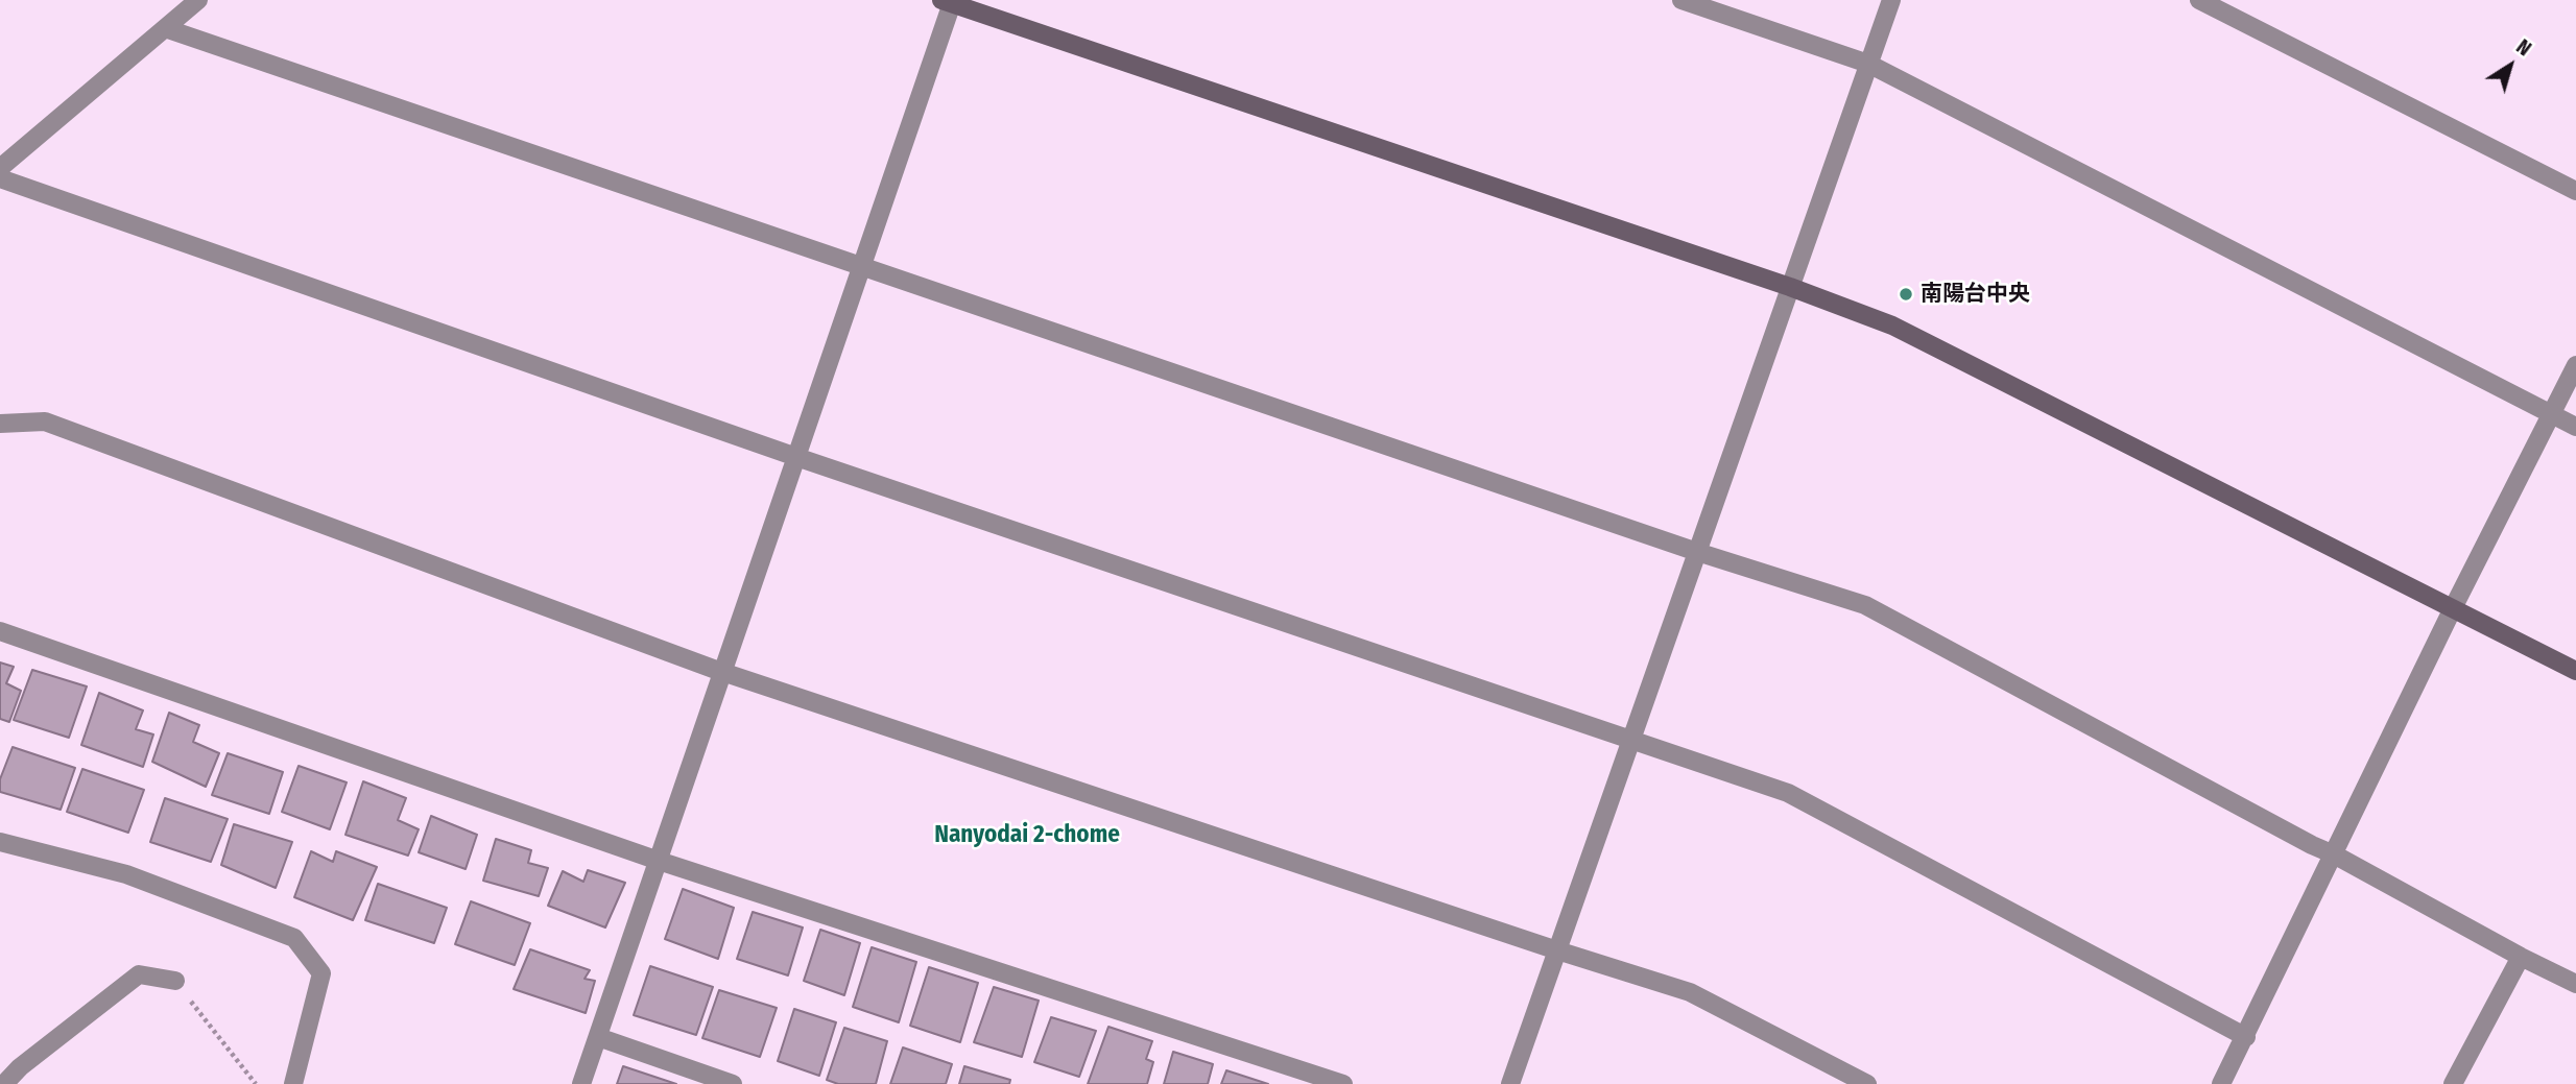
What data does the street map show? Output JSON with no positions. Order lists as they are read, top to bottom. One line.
{"districts":["Nanyodai 2-chome"],"places":["南陽台中央"],"north":"top right"}
